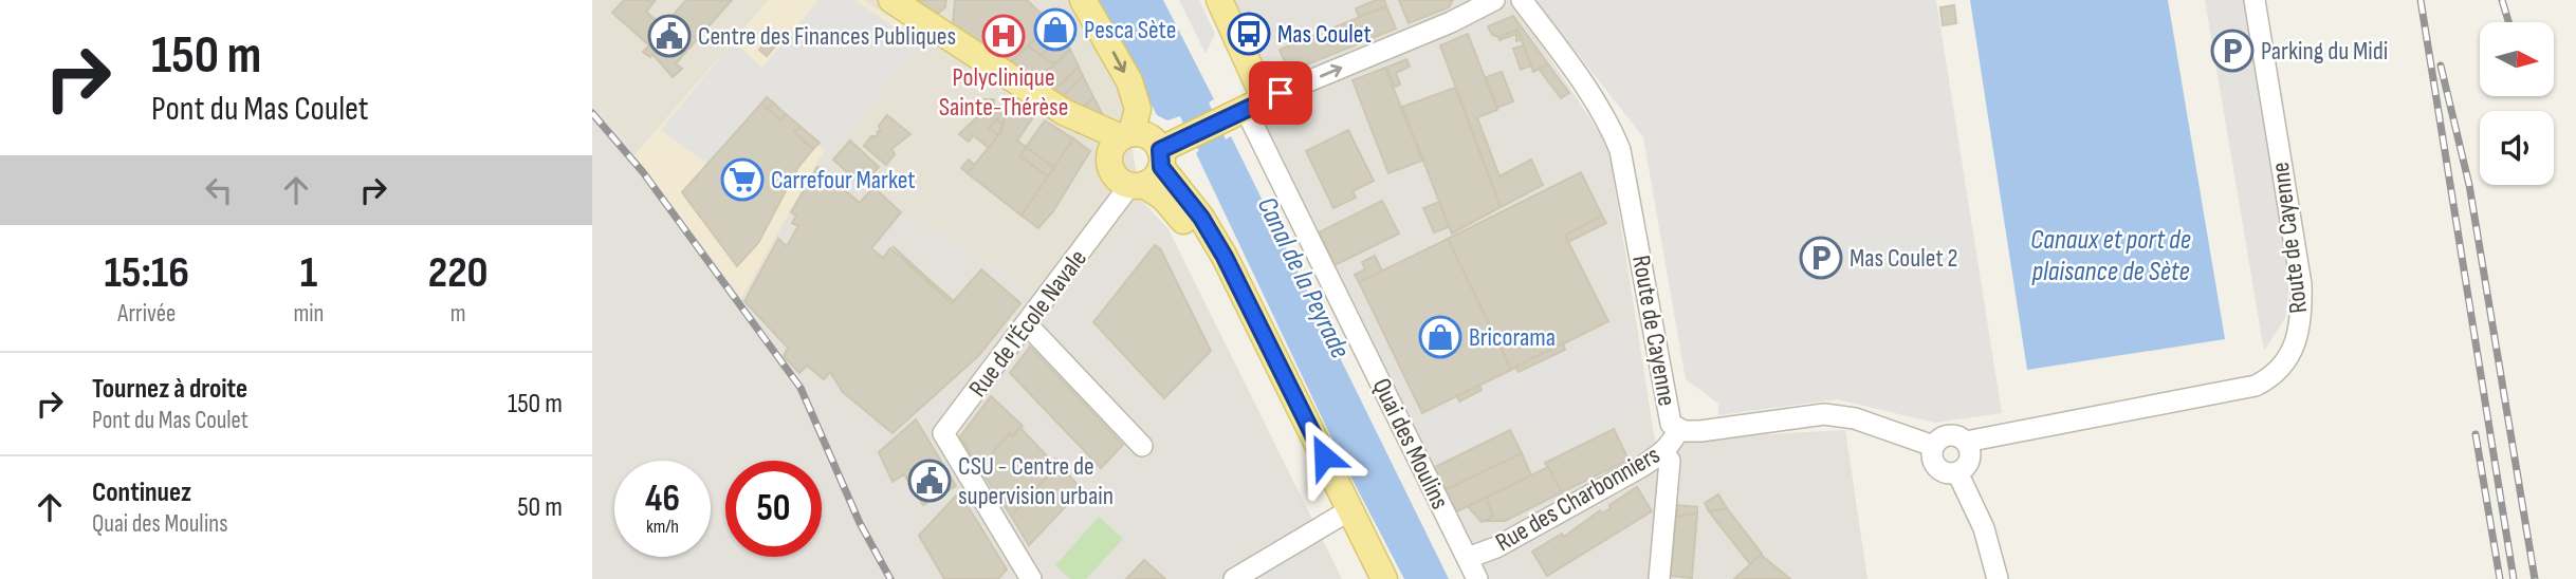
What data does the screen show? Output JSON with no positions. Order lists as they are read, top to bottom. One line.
{"streets":{"main road":["Quai des Moulins"],"street":["Route de Cayenne","Rue de l'École Navale","Rue des Charbonniers"]},"crossings":[["Route de Cayenne","Rue des Charbonniers"],["Quai des Moulins","Rue des Charbonniers"]],"water":["Canaux et port de plaisance de Sète","Canal de la Peyrade"],"places":{"shop":["Pesca Sète","Bricorama"],"bus stop":["Mas Coulet"],"public building":["Centre des Finances Publiques","CSU - Centre de supervision urbain"],"hospital":["Polyclinique Sainte-Thérèse"],"parking":["Parking du Midi","Mas Coulet 2"],"supermarket":["Carrefour Market"]},"north":"right","page":{"turn":["150 m","Pont du Mas Coulet"],"eta":["15:16","Arrivée","1","min","220","m"],"list":[{"name":"Tournez à droite","note":"Pont du Mas Coulet","value":"150 m"},{"name":"Continuez","note":"Quai des Moulins","value":"50 m"}],"speed":"46 km/h","limit":"50"}}
